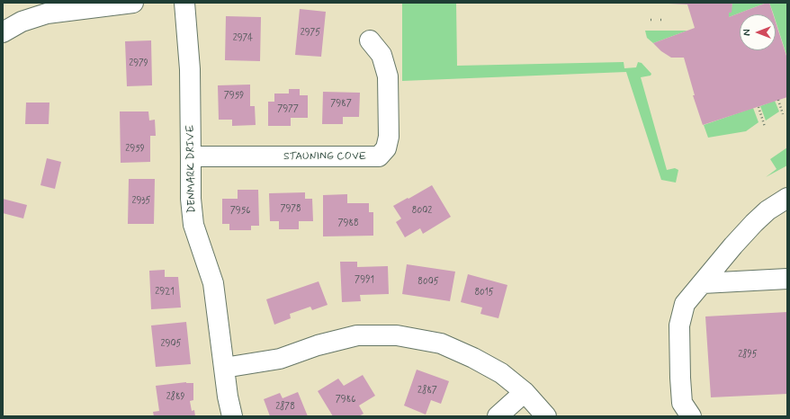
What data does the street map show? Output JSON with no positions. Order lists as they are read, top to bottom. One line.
{"streets":{"street":["STAUNING COVE","DENMARK DRIVE"]},"crossings":[["STAUNING COVE","DENMARK DRIVE"]],"house_numbers":["2975","2974","2979","7959","7987","7977","2959","2935","7978","7956","8002","7988","7991","8005","2921","8015","2905","2895","2887","2889","7986","2878"],"north":"left"}
